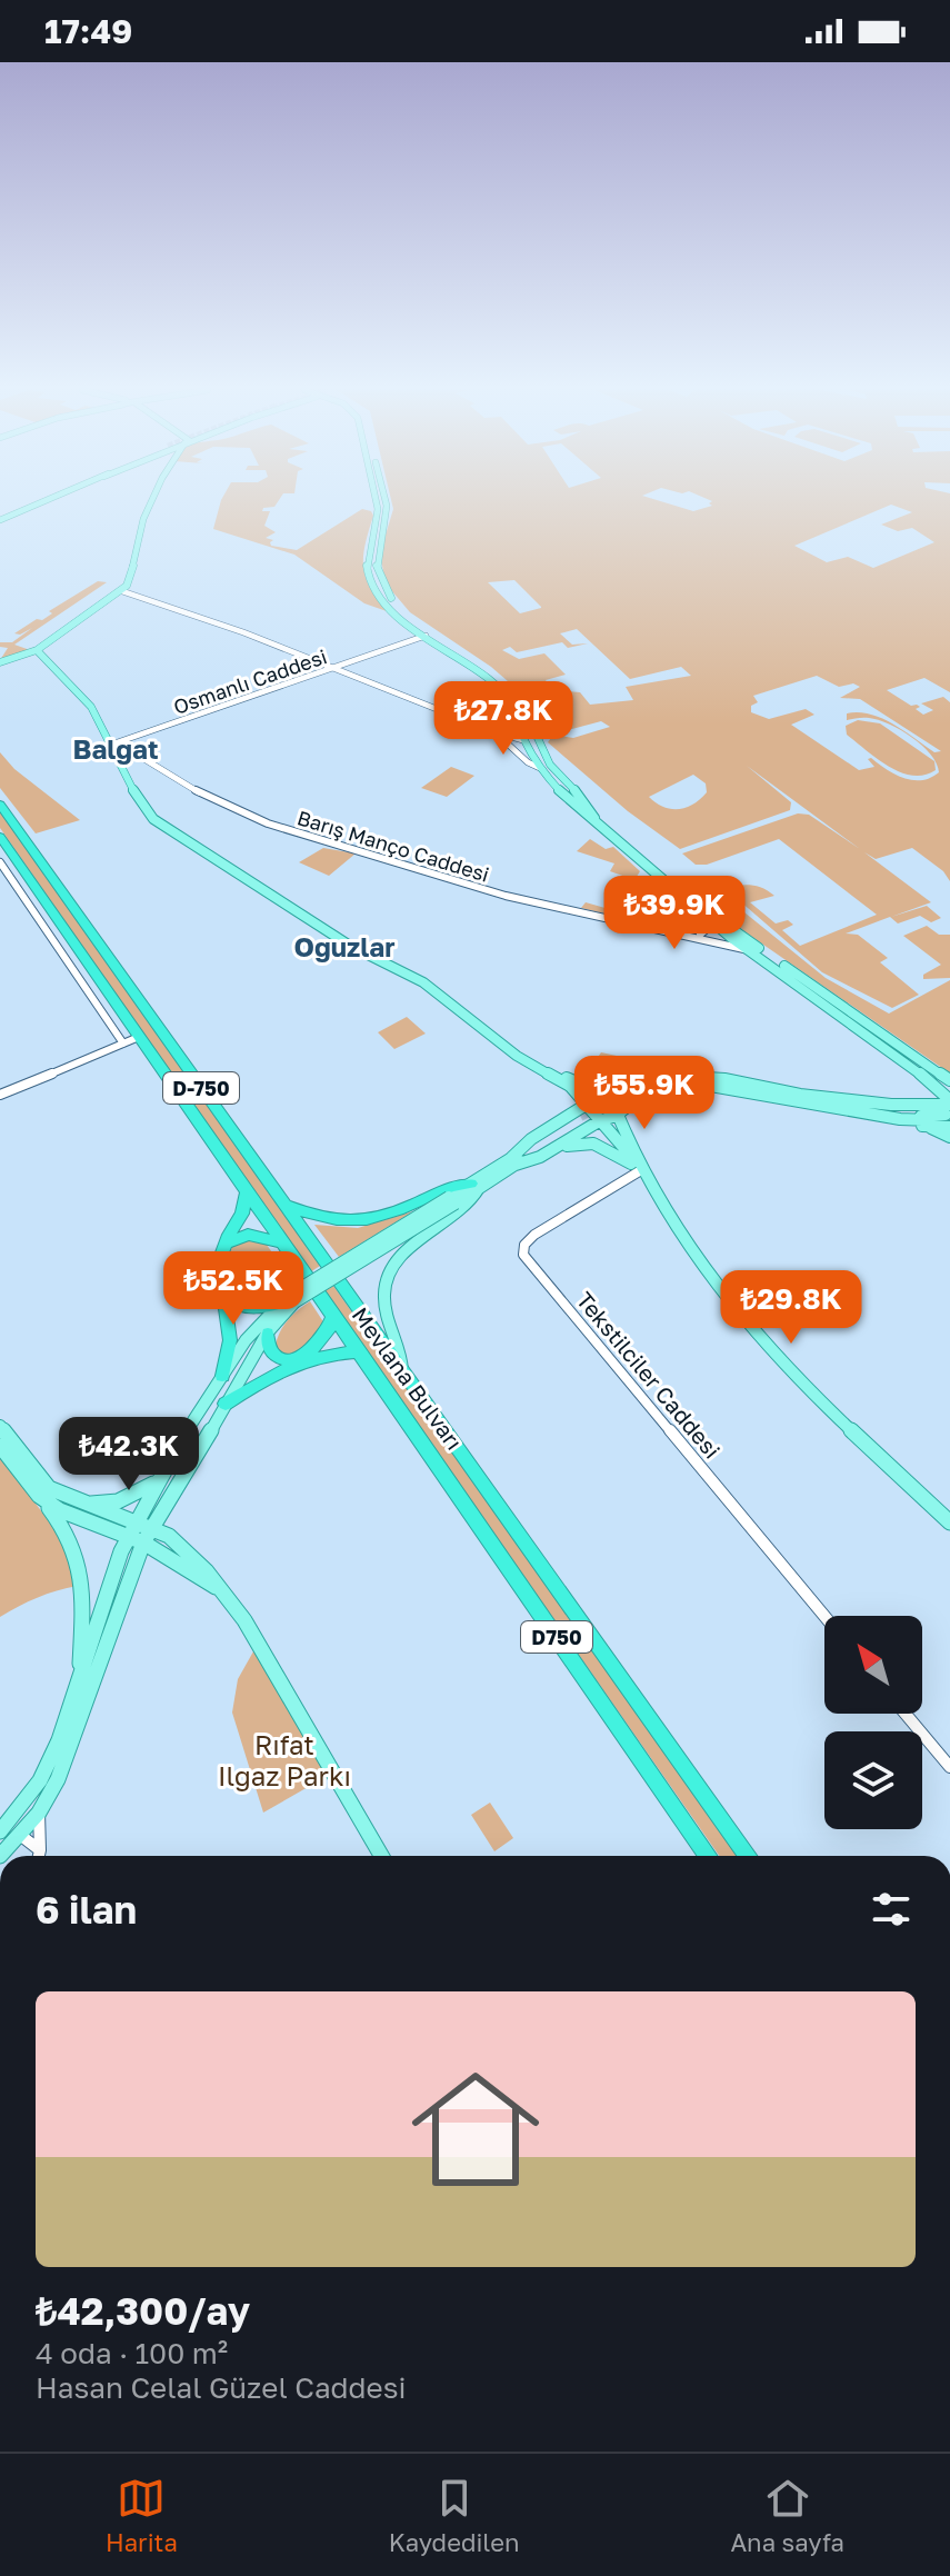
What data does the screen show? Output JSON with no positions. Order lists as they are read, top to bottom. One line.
{"streets":{"highway":["D-750","Mevlana Bulvarı","D750"],"street":["Osmanlı Caddesi","Barış Manço Caddesi","Tekstilciler Caddesi"]},"crossings":[["Osmanlı Caddesi","Barış Manço Caddesi"]],"districts":["Balgat","Oğuzlar"],"parks":["Rıfat Ilgaz Parkı"],"north":"top left","page":{"status":"17:49","price":["₺27.8K","₺39.9K","₺55.9K","₺52.5K","₺29.8K","₺42.3K"],"heading":"6 ilan","list":[{"name":"₺42,300/ay","note":"4 oda · 100 m² · Hasan Celal Güzel Caddesi"}],"tabs":["Harita","Kaydedilen","Ana sayfa"]}}
